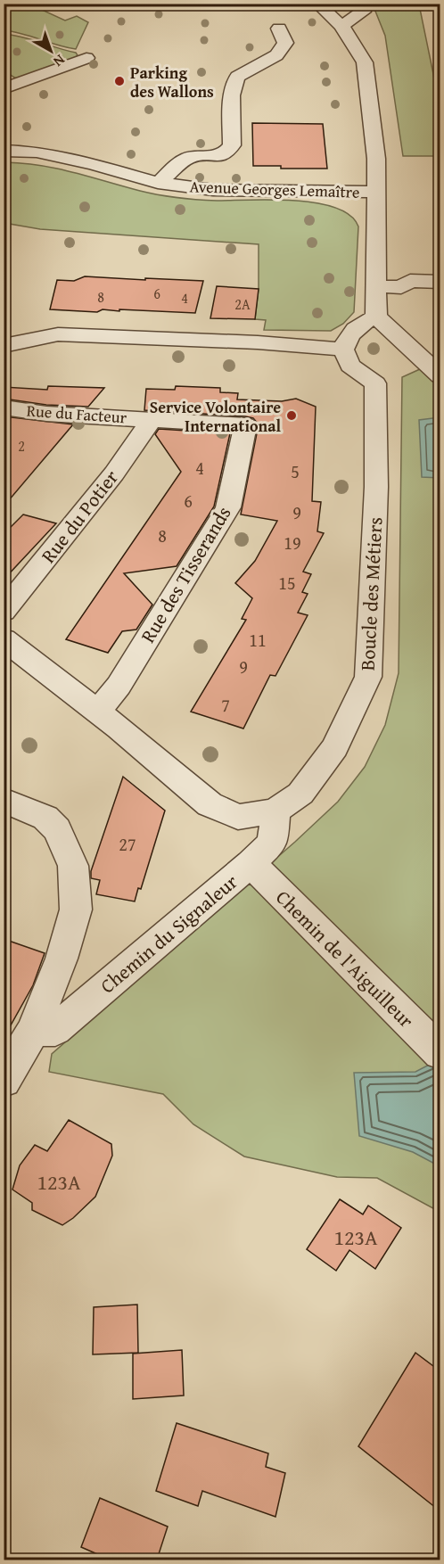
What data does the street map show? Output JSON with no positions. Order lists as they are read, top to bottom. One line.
{"streets":{"street":["Avenue Georges Lemaître","Rue du Facteur","Rue du Potier","Rue des Tisserands","Boucle des Métiers","Chemin du Signaleur","Chemin de l'Aiguilleur"]},"crossings":[["Rue du Facteur","Rue du Potier"],["Rue du Facteur","Rue des Tisserands"],["Rue des Tisserands","Boucle des Métiers"],["Boucle des Métiers","Chemin du Signaleur"],["Chemin du Signaleur","Chemin de l'Aiguilleur"]],"places":["Parking des Wallons","Service Volontaire International"],"house_numbers":["6","8","4","2A","2","4","5","6","9","8","19","15","11","9","7","27","123A","123A"],"north":"bottom right"}
